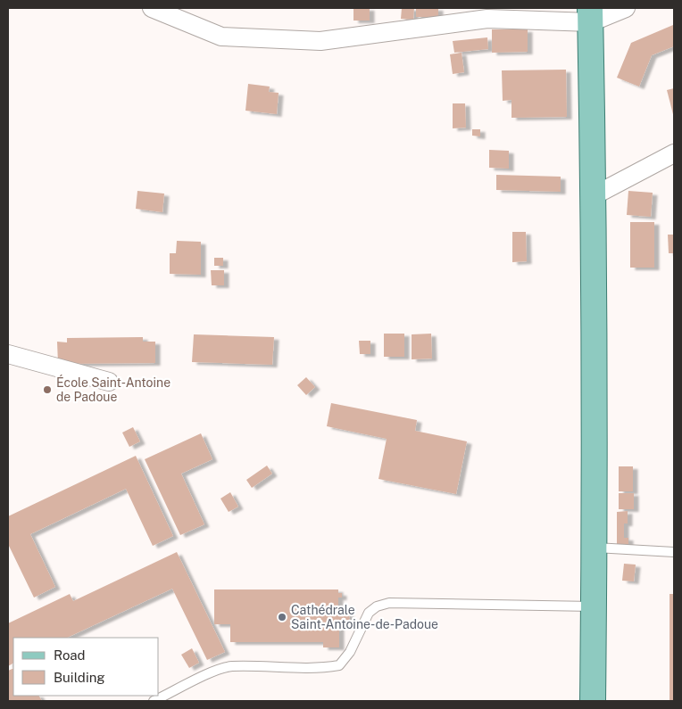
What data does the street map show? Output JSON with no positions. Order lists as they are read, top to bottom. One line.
{"places":["École Saint-Antoine de Padoue","Cathédrale Saint-Antoine-de-Padoue"],"legend":["Road","Building"]}
